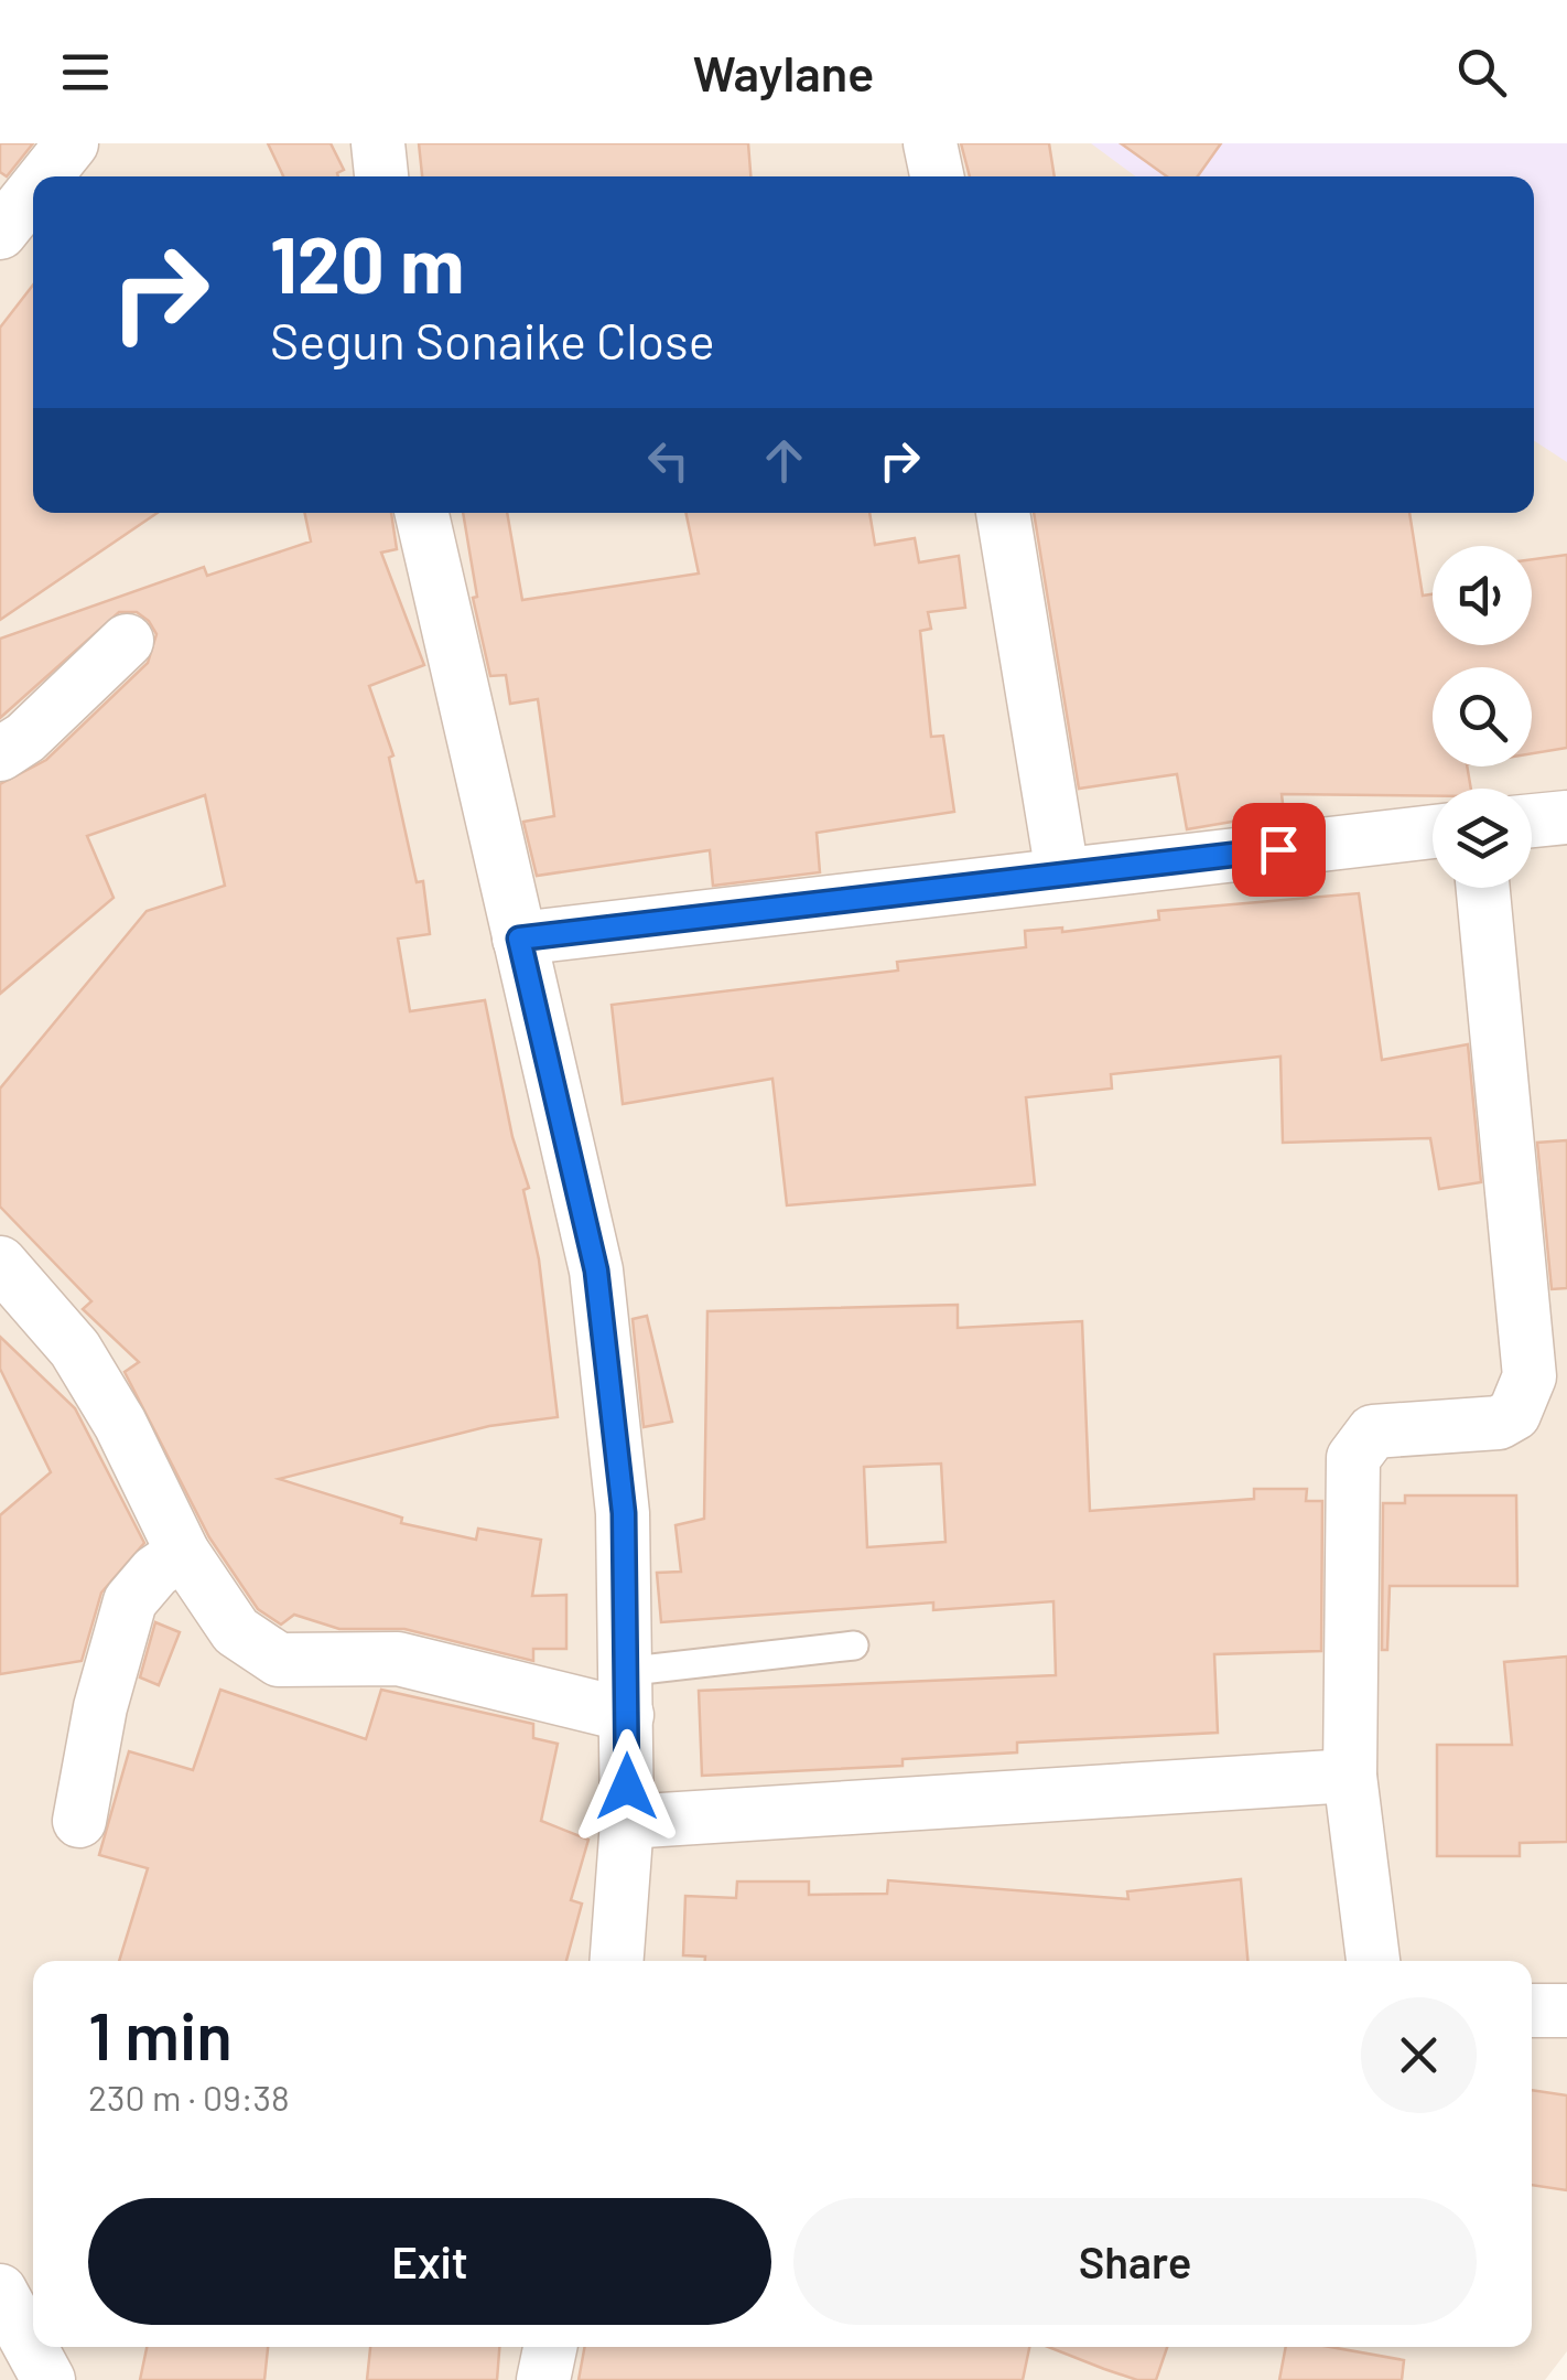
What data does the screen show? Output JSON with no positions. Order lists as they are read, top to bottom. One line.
{"page":{"header":"Waylane","turn":["120 m","Segun Sonaike Close"],"heading":["1 min","230 m · 09:38"],"buttons":["Exit","Share"]}}
